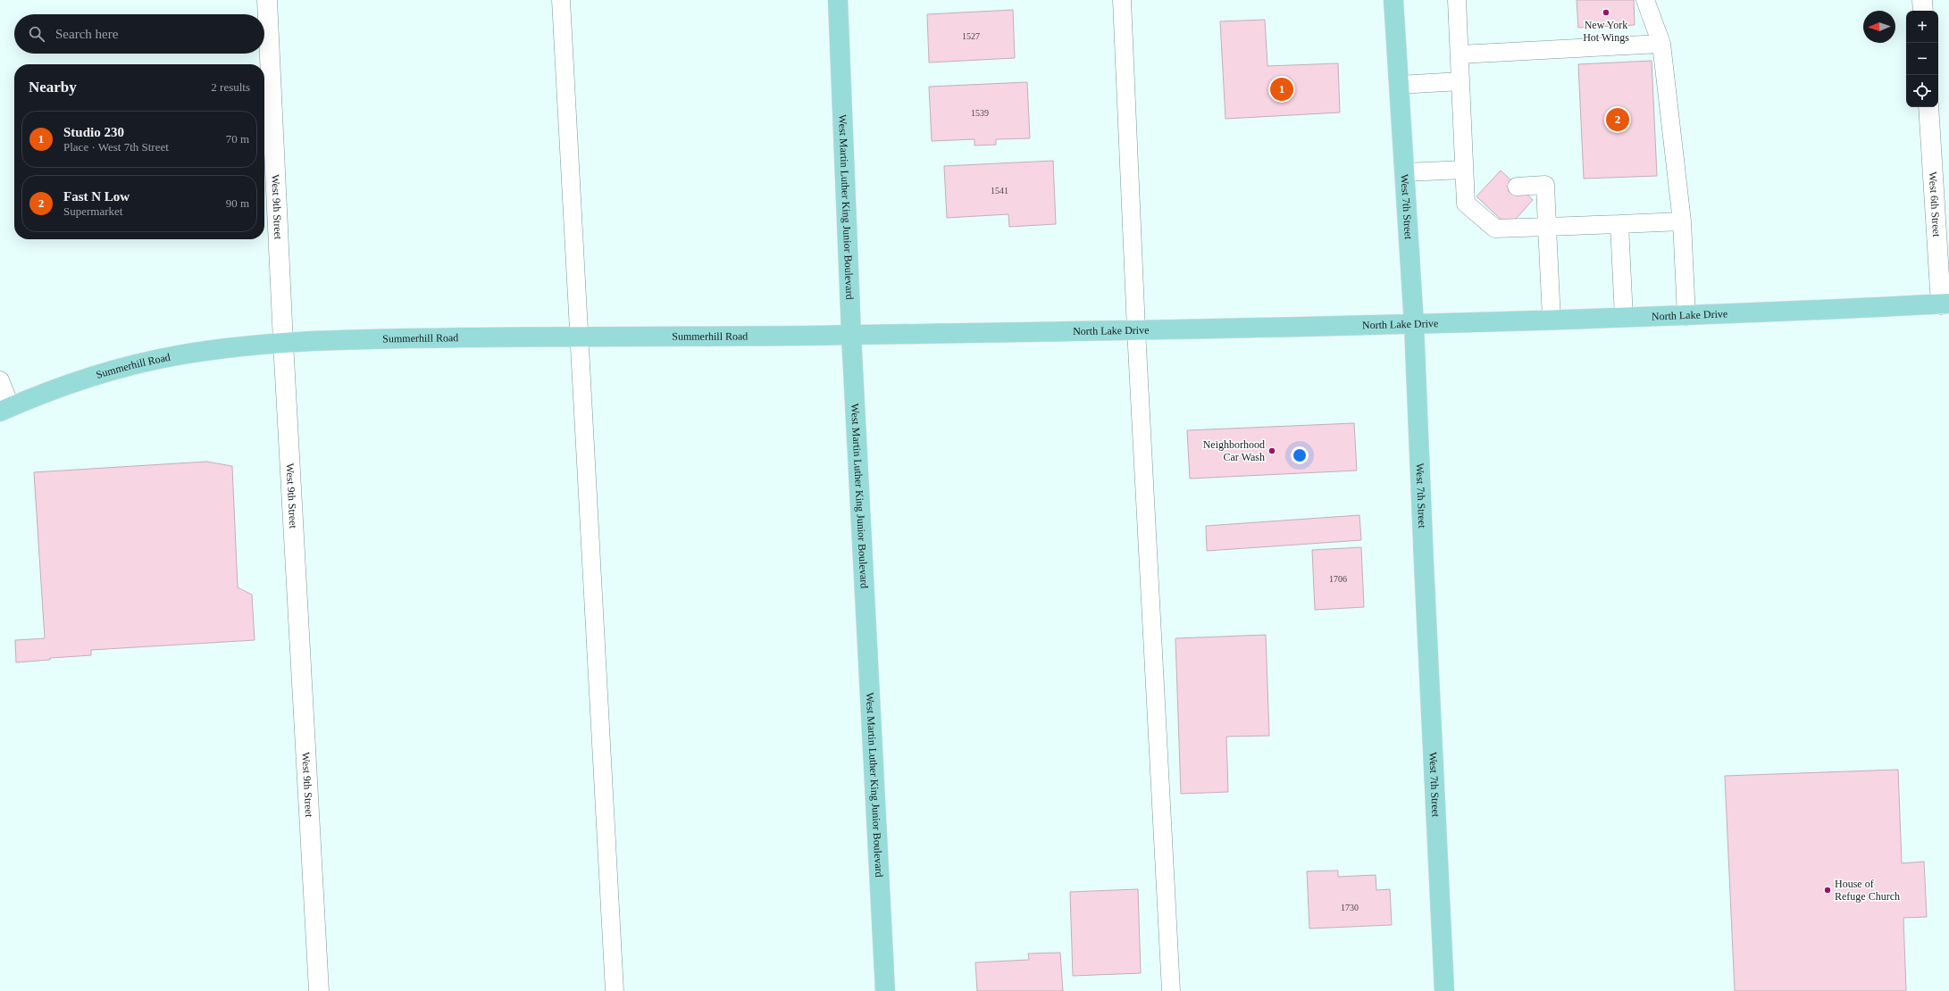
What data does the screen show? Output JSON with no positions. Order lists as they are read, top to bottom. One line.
{"streets":{"main road":["West Martin Luther King Junior Boulevard","West 7th Street","North Lake Drive","Summerhill Road"],"street":["West 6th Street","West 9th Street"]},"crossings":[["West 6th Street","North Lake Drive"],["West 9th Street","Summerhill Road"],["West Martin Luther King Junior Boulevard","North Lake Drive"],["West Martin Luther King Junior Boulevard","Summerhill Road"],["West 7th Street","North Lake Drive"],["North Lake Drive","Summerhill Road"]],"places":["New York Hot Wings","Neighborhood Car Wash","House of Refuge Church"],"house_numbers":["1527","1539","1541","1706","1730"],"north":"left","page":{"map_buttons":["+","−"],"search":"Search here","heading":["Nearby","2 results"],"pins":["1","2"],"list":[{"mark":"1","name":"Studio 230","note":"Place · West 7th Street","value":"70 m"},{"mark":"2","name":"Fast N Low","note":"Supermarket","value":"90 m"}]}}
